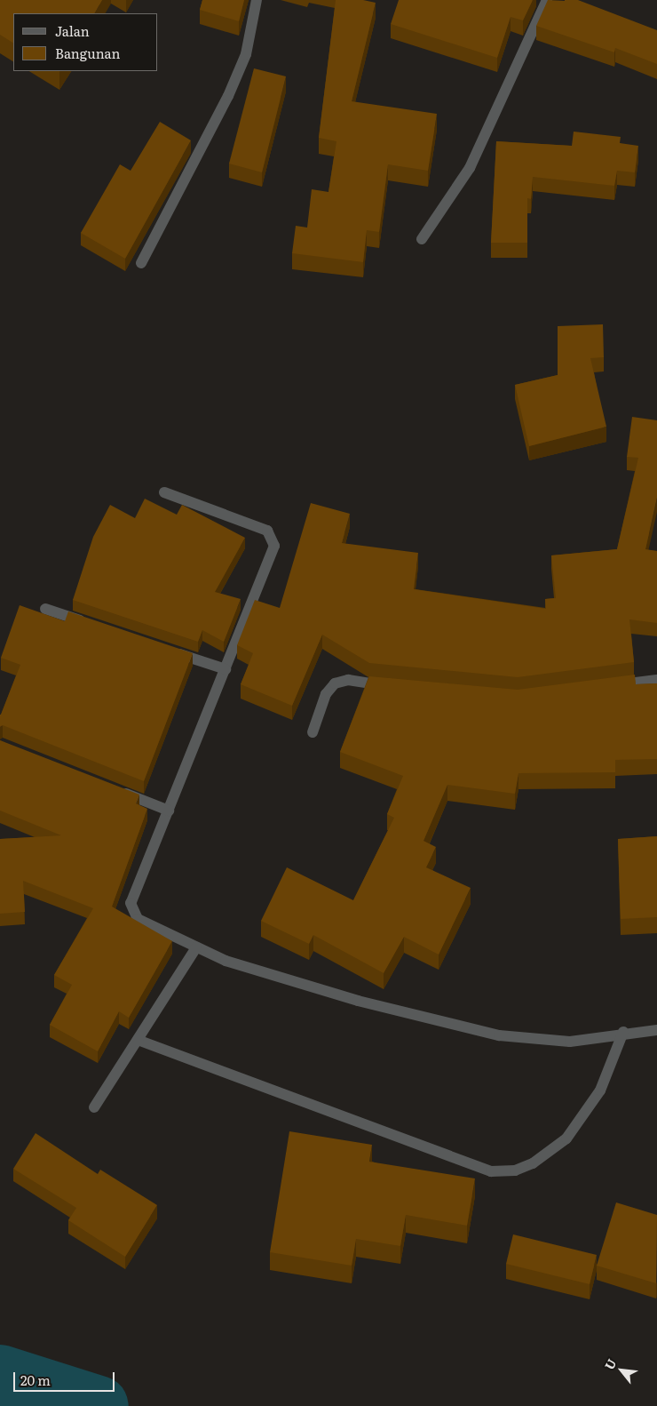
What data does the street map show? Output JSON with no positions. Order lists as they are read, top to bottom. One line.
{"legend":["Jalan","Bangunan"],"scale_bar":"20 m","north":"top left"}
